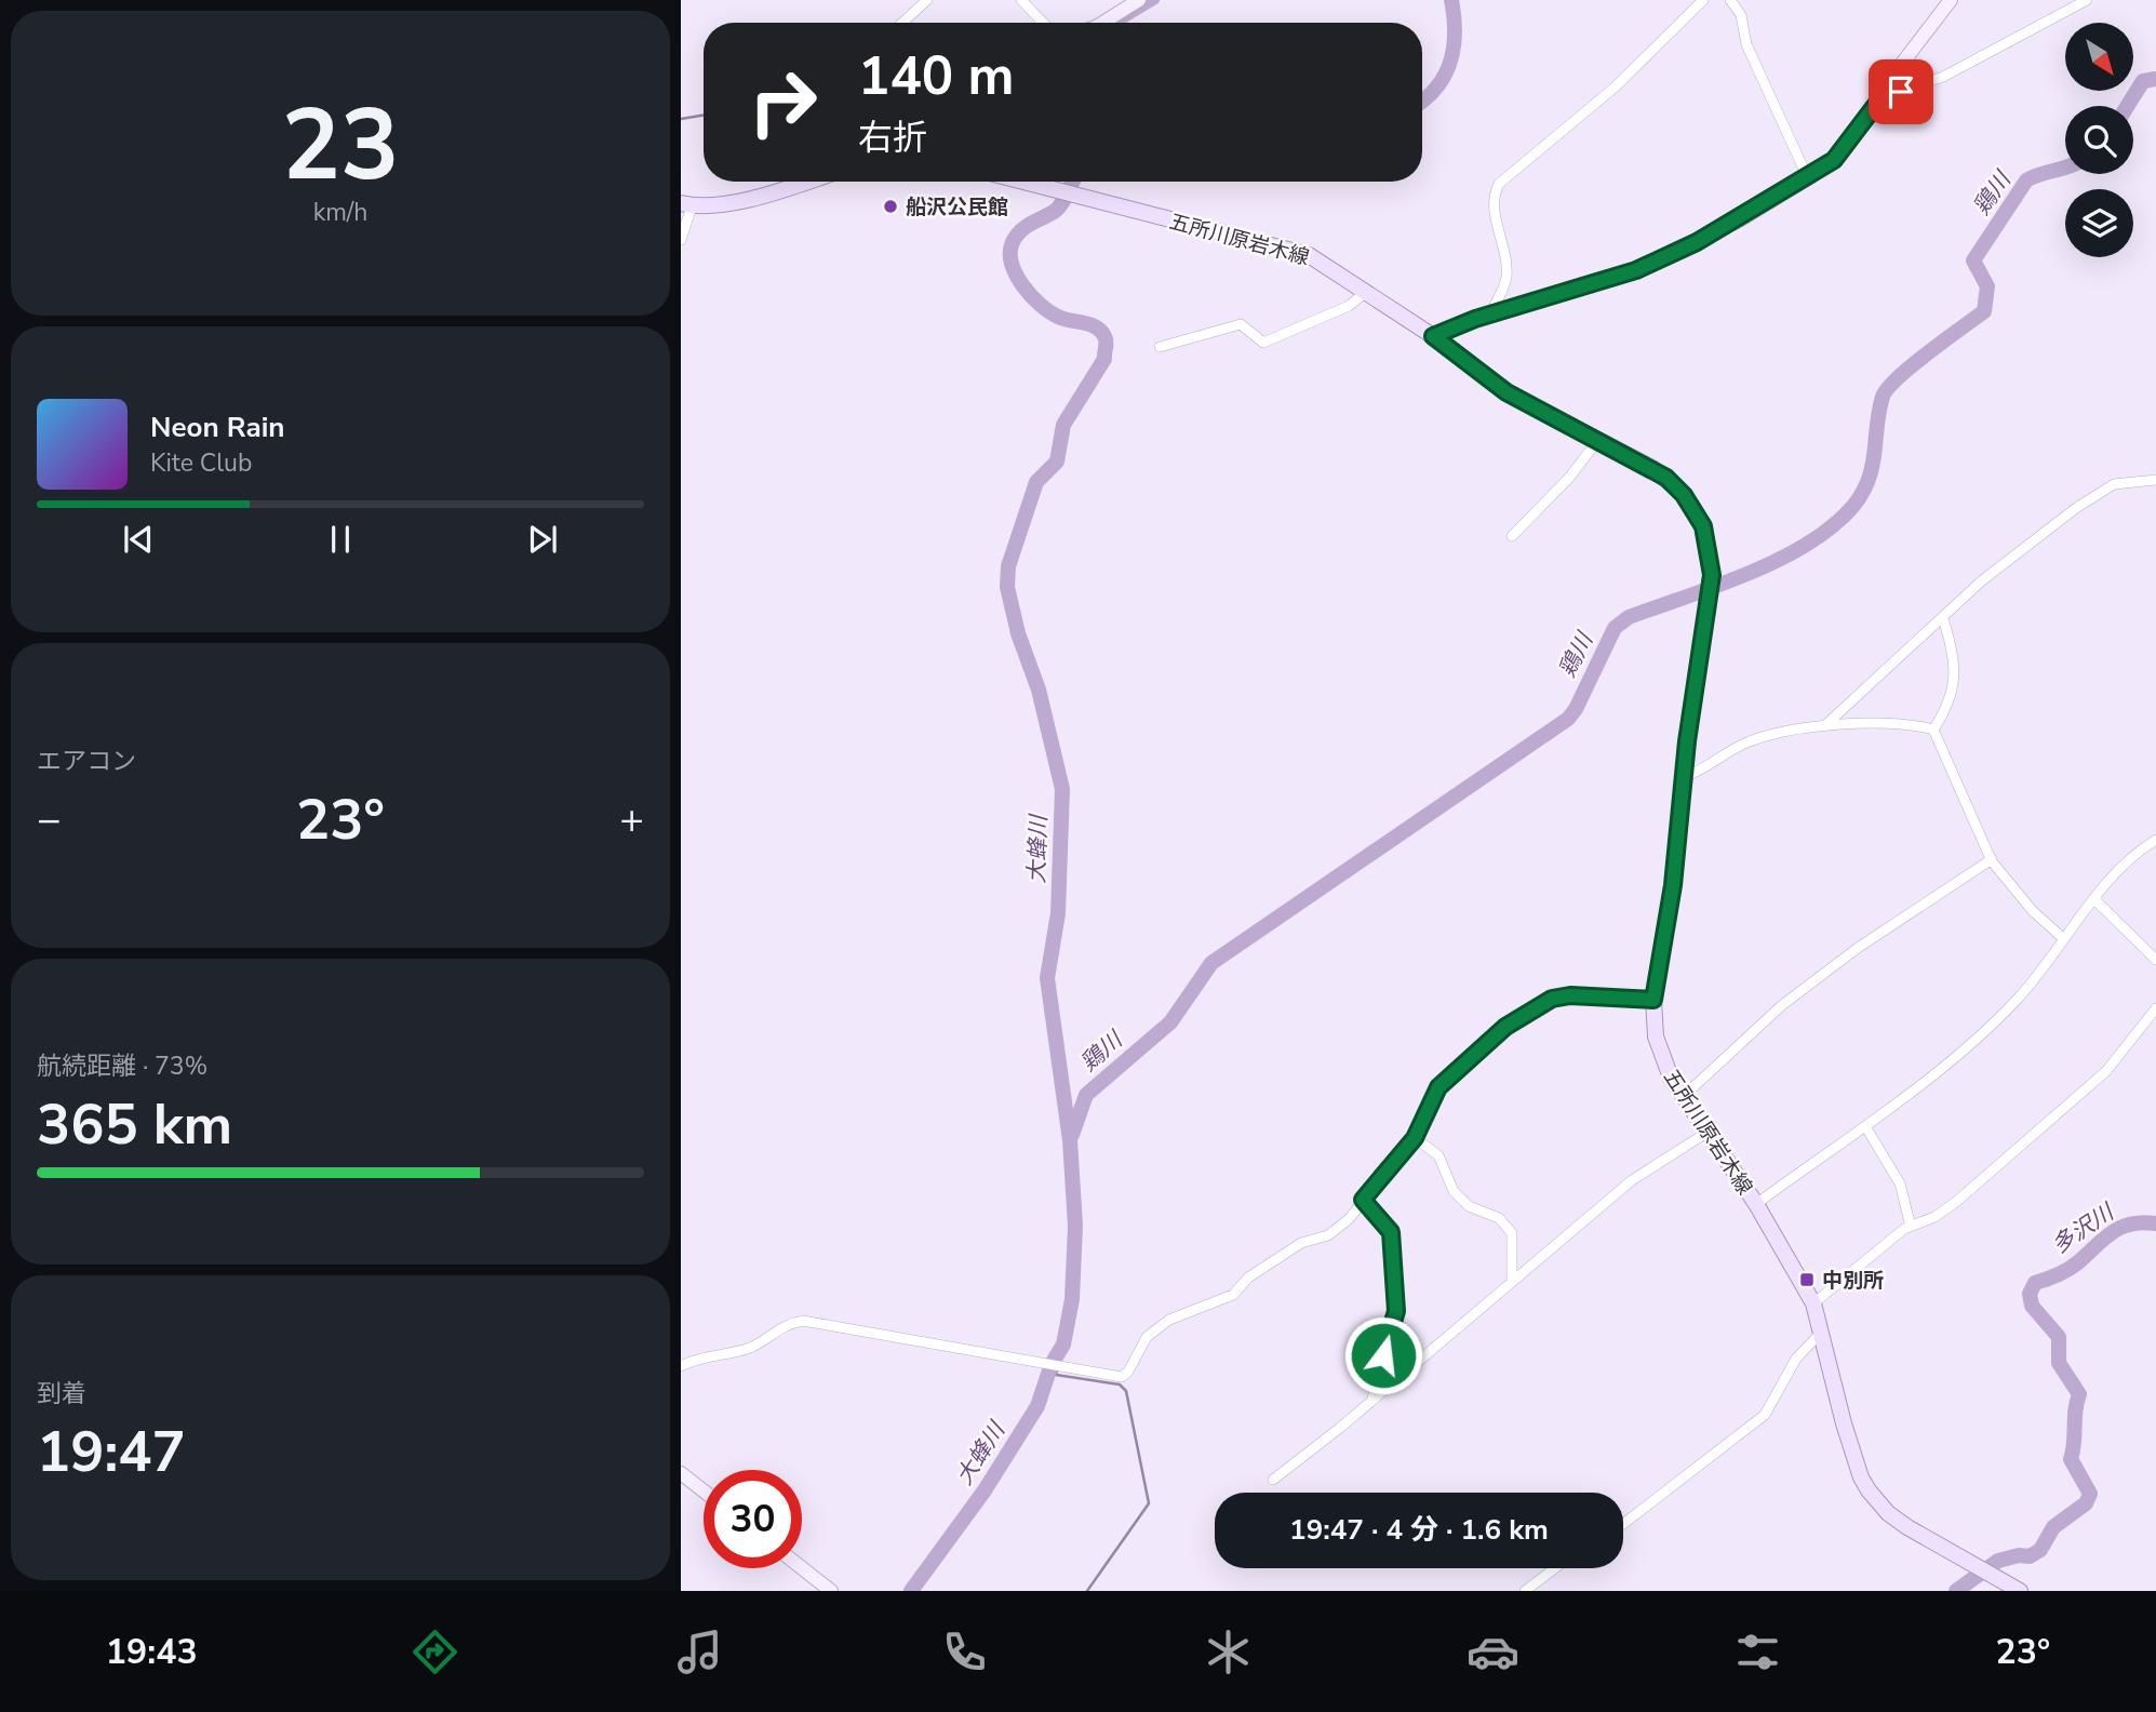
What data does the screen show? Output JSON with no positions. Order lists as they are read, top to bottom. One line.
{"streets":{"main road":["五所川原岩木線"]},"water":["鶏川","大蜂川","多沢川"],"places":{"other":["船沢公民館"],"transit":["中別所"]},"north":"bottom right","page":{"tile":[["23","km/h"],"エアコン",["航続距離 · 73%","365 km"],["到着","19:47"]],"turn":["140 m","右折"],"song":["Neon Rain","Kite Club"],"heat":["−","23°","+"],"limit":"30","trip":"19:47 · 4 分 · 1.6 km","tabs":["19:43","23°"]}}
